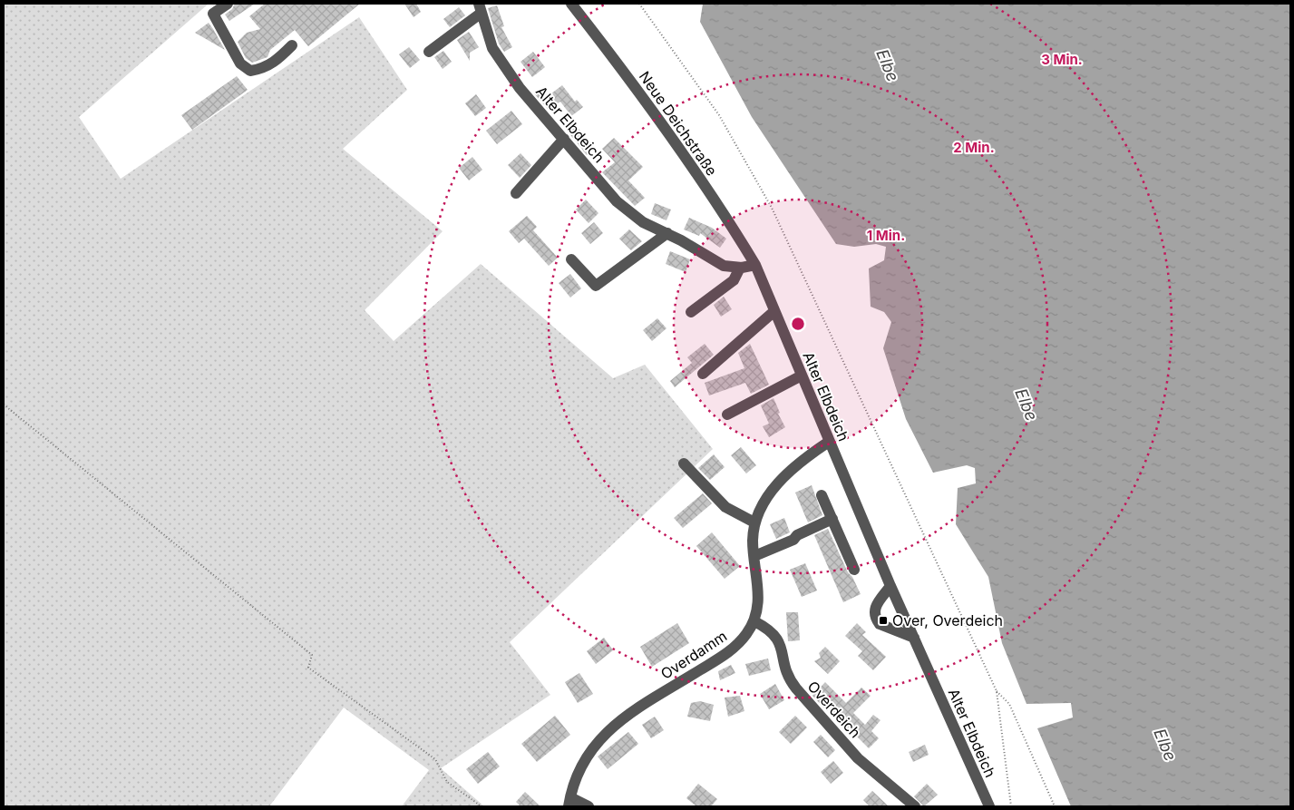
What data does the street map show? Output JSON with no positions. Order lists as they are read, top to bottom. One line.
{"streets":{"street":["Neue Deichstraße","Alter Elbdeich","Overdamm","Overdeich"]},"crossings":[["Neue Deichstraße","Alter Elbdeich"],["Alter Elbdeich","Overdamm"],["Overdamm","Overdeich"]],"water":["Elbe"],"places":{"transit":["Over, Overdeich"]},"rings":["3 Min.","2 Min.","1 Min."]}
